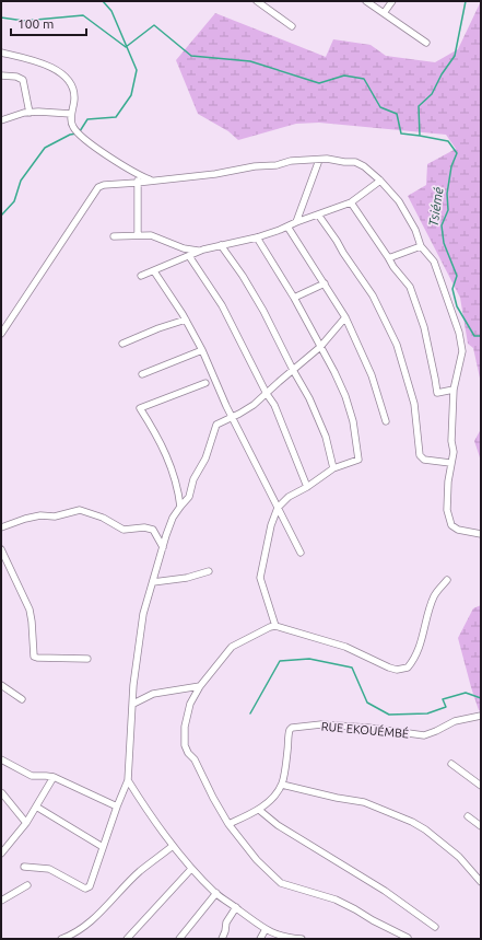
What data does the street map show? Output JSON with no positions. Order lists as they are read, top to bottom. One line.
{"streets":{"street":["RUE EKOUÉMBÉ"]},"water":["Tsiémé"],"scale_bar":"100 m"}
